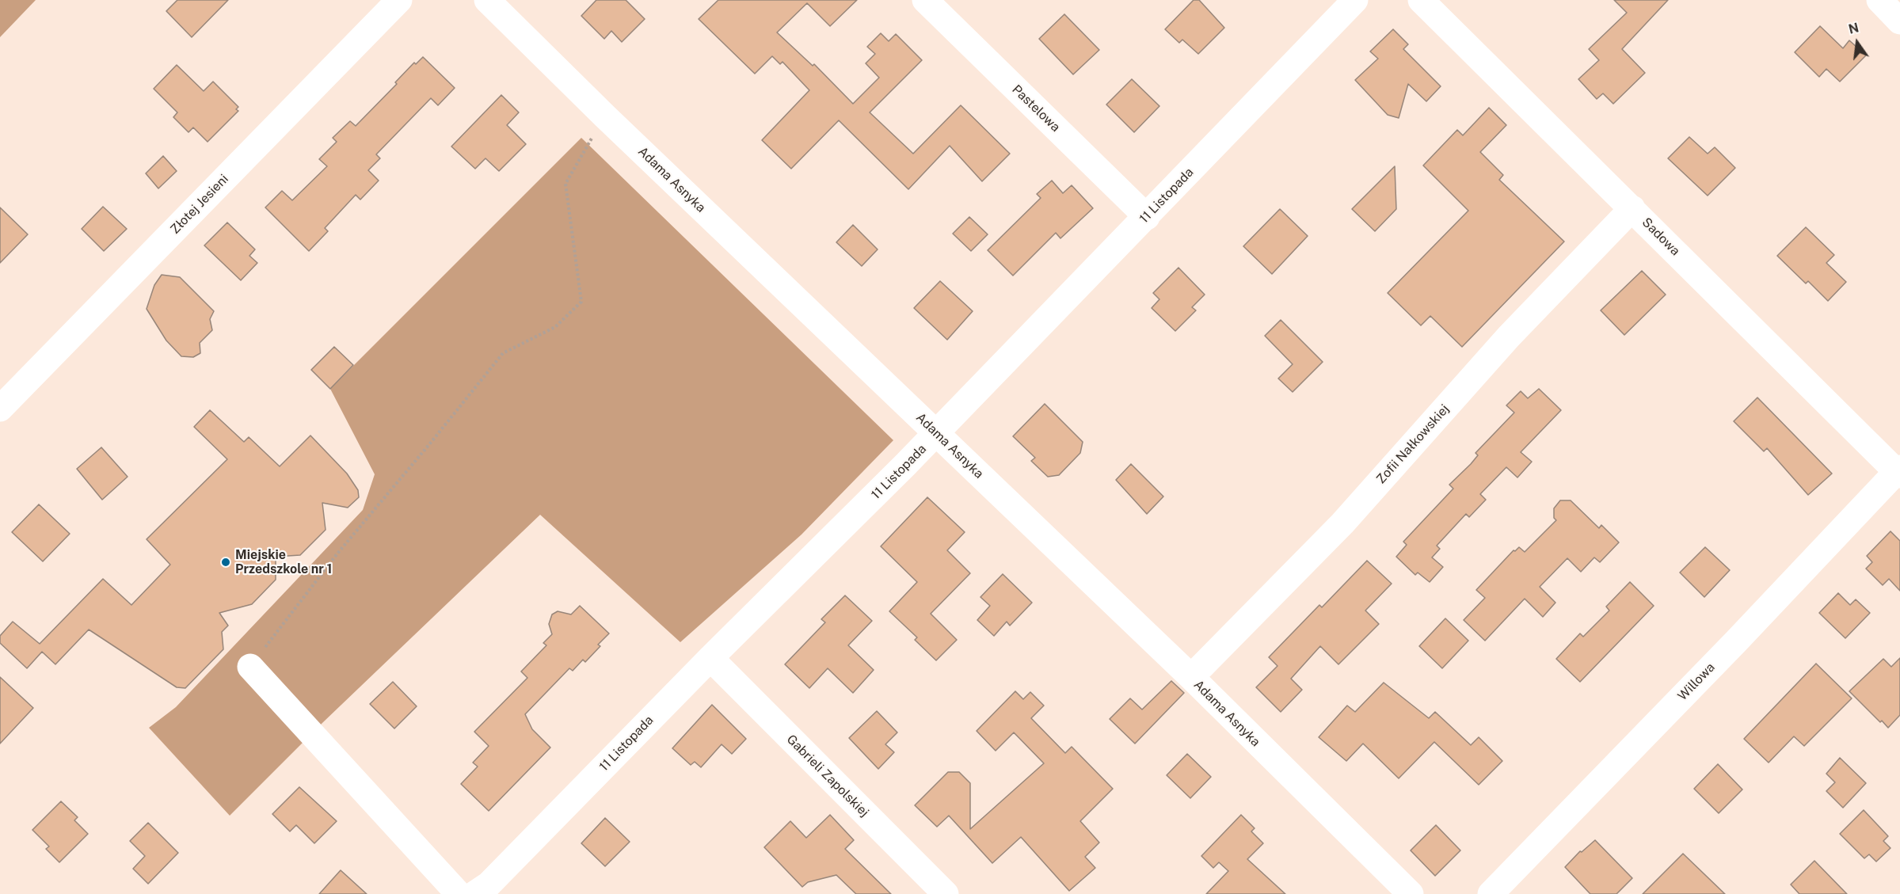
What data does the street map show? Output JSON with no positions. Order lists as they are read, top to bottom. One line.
{"streets":{"street":["Pastelowa","Adama Asnyka","11 Listopada","Złotej Jesieni","Sadowa","Zofii Nałkowskiej","Willowa","Gabrieli Zapolskiej"]},"crossings":[["Pastelowa","11 Listopada"],["Adama Asnyka","11 Listopada"],["Adama Asnyka","Zofii Nałkowskiej"],["11 Listopada","Gabrieli Zapolskiej"],["Sadowa","Zofii Nałkowskiej"],["Sadowa","Willowa"]],"places":["Miejskie Przedszkole nr 1"],"north":"top"}
